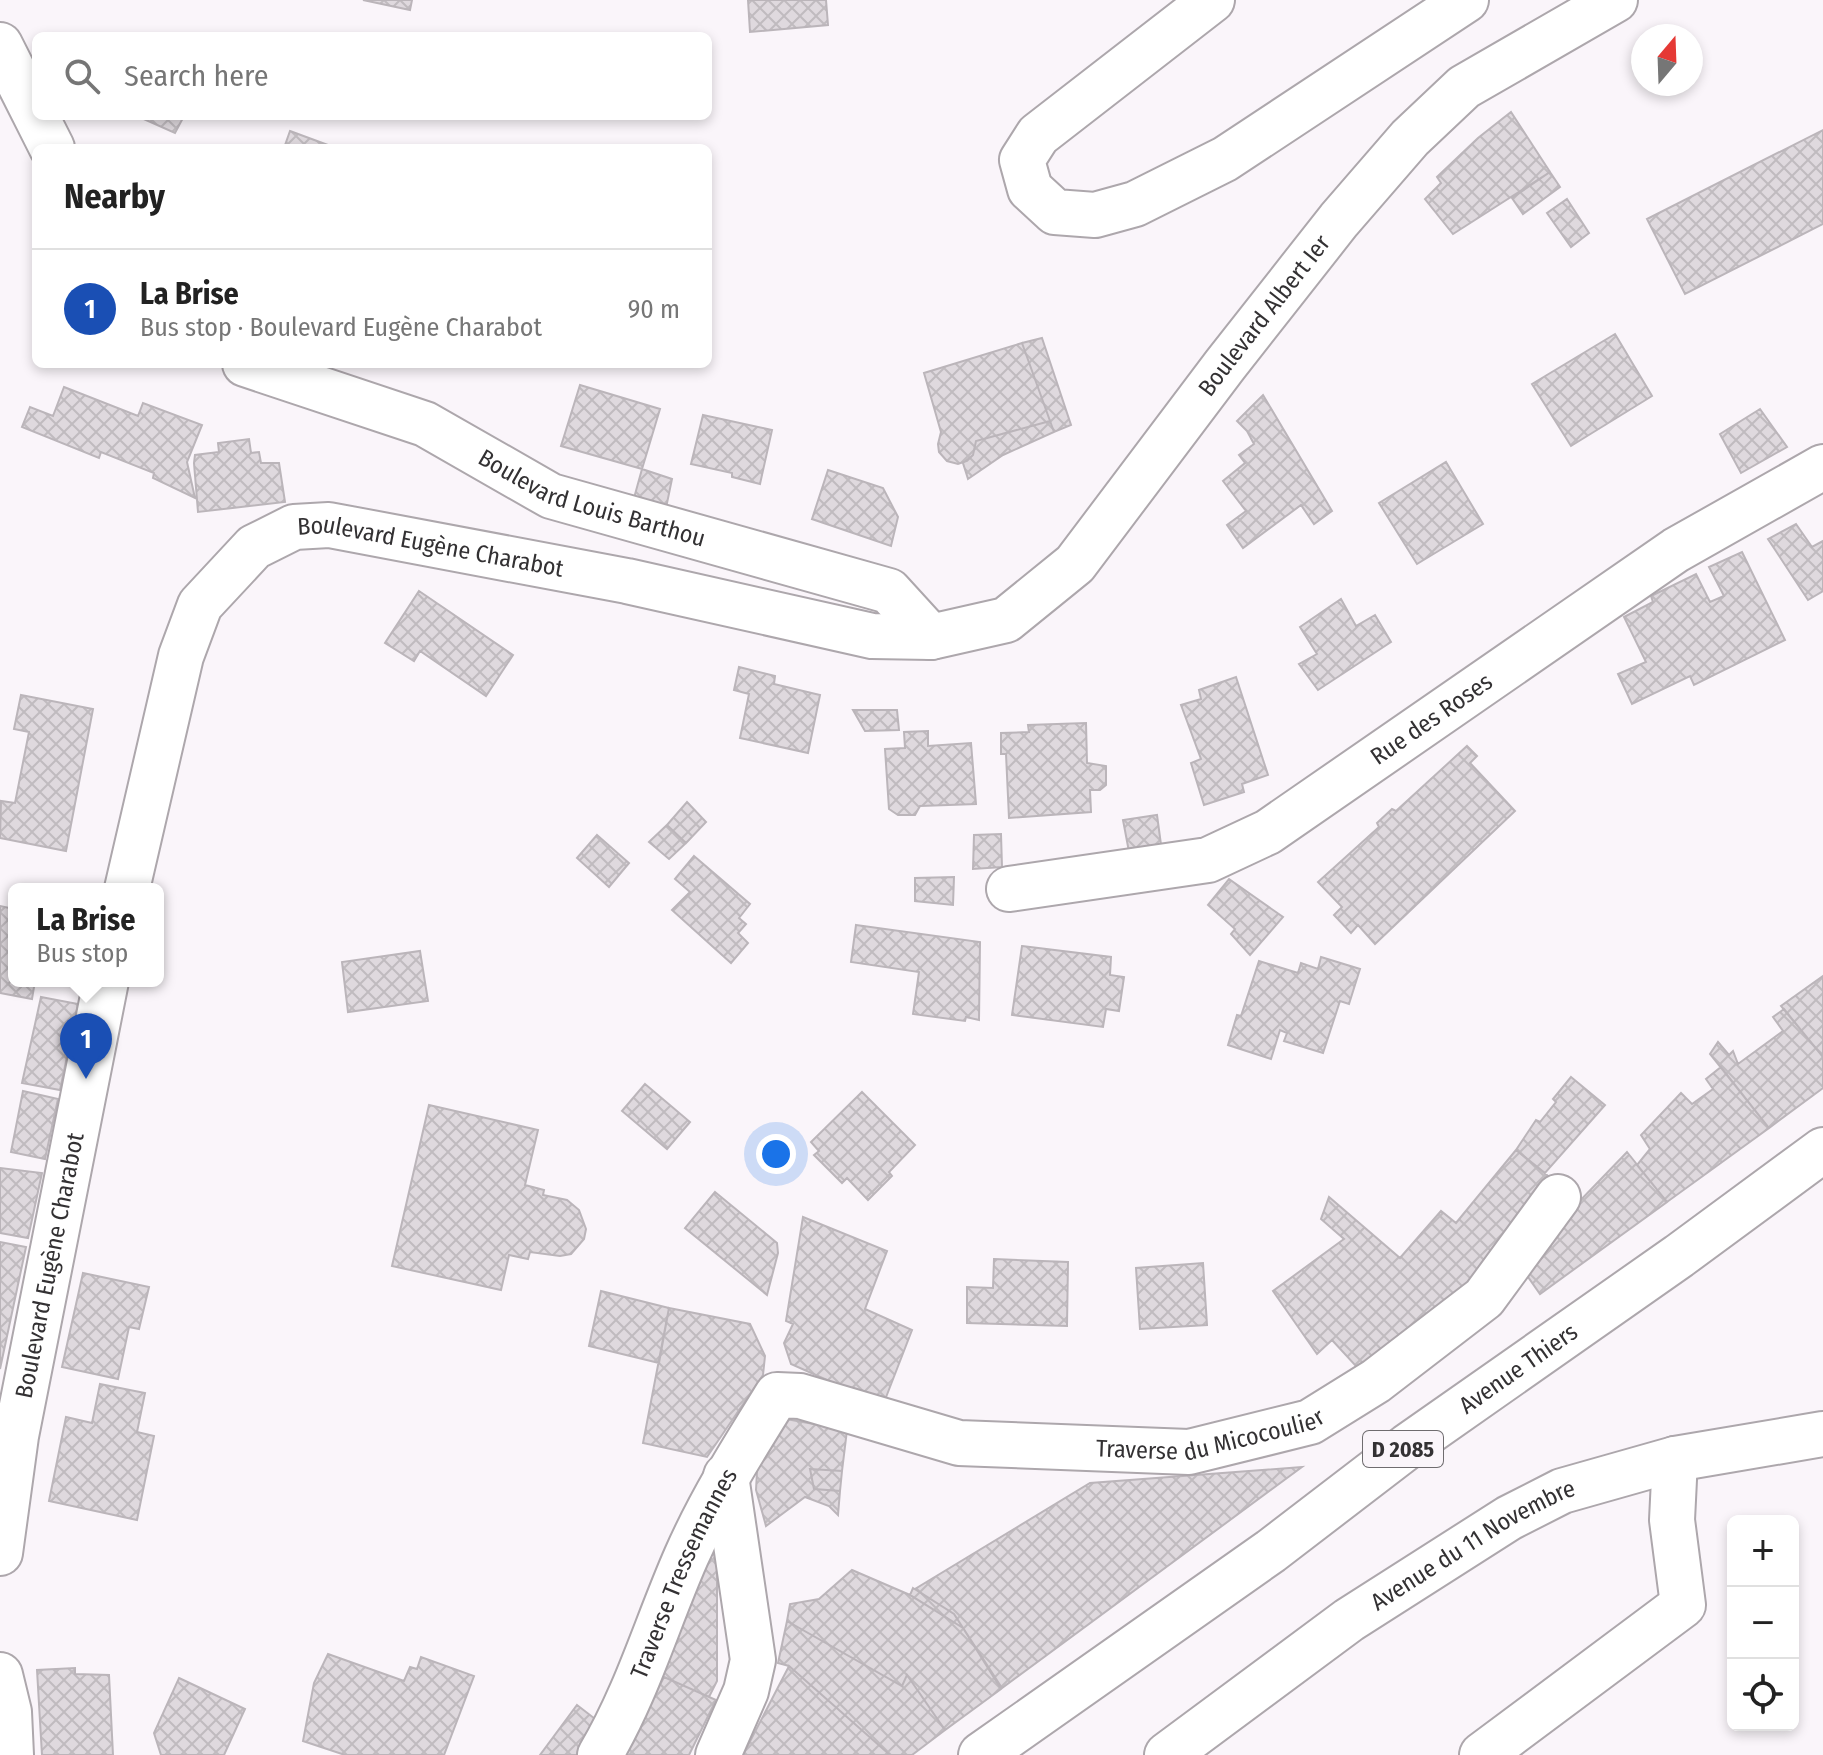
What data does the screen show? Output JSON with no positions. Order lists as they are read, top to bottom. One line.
{"streets":{"street":["Boulevard Albert Ier","Boulevard Louis Barthou","Boulevard Eugène Charabot","Rue des Roses","Avenue Thiers","Traverse du Micocoulier","D 2085","Avenue du 11 Novembre","Traverse Tressemannes"]},"crossings":[["Boulevard Albert Ier","Boulevard Louis Barthou"],["Boulevard Albert Ier","Boulevard Eugène Charabot"],["Boulevard Louis Barthou","Boulevard Eugène Charabot"],["Traverse du Micocoulier","Traverse Tressemannes"]],"north":"top","page":{"search":"Search here","heading":"Nearby","list":[{"mark":"1","name":"La Brise","note":"Bus stop · Boulevard Eugène Charabot","value":"90 m"}],"popup":["La Brise","Bus stop"],"pins":"1","map_buttons":["+","−"]}}
